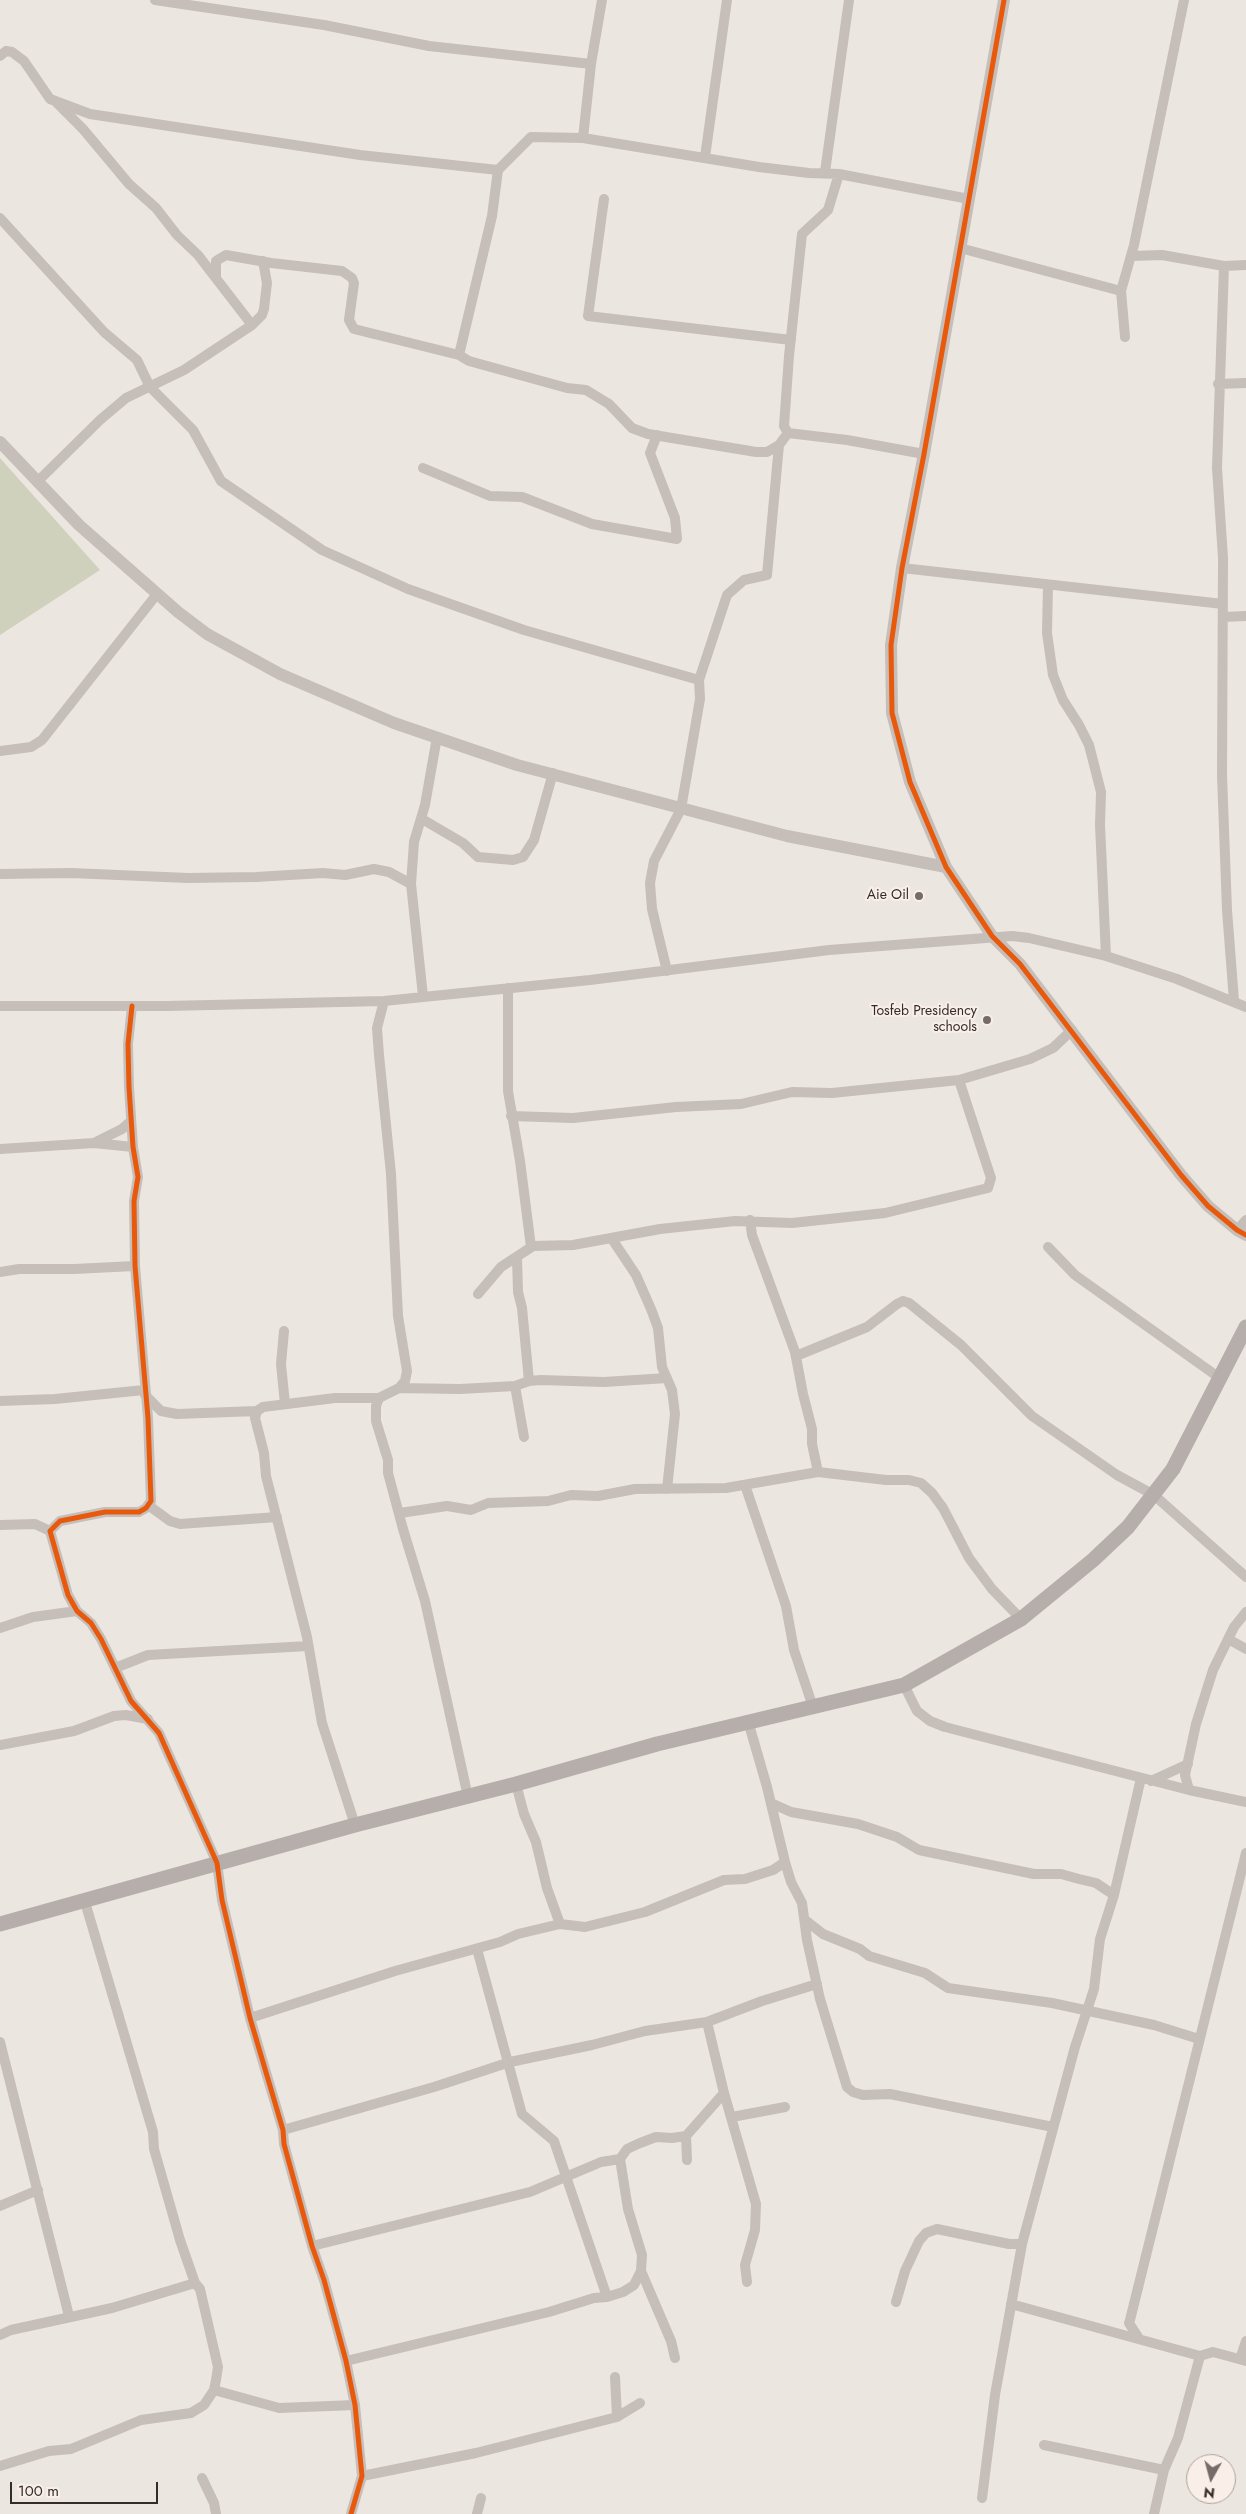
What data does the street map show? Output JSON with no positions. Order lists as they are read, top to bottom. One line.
{"places":["Aie Oil","Tosfeb Presidency schools"],"scale_bar":"100 m","north":"bottom"}
